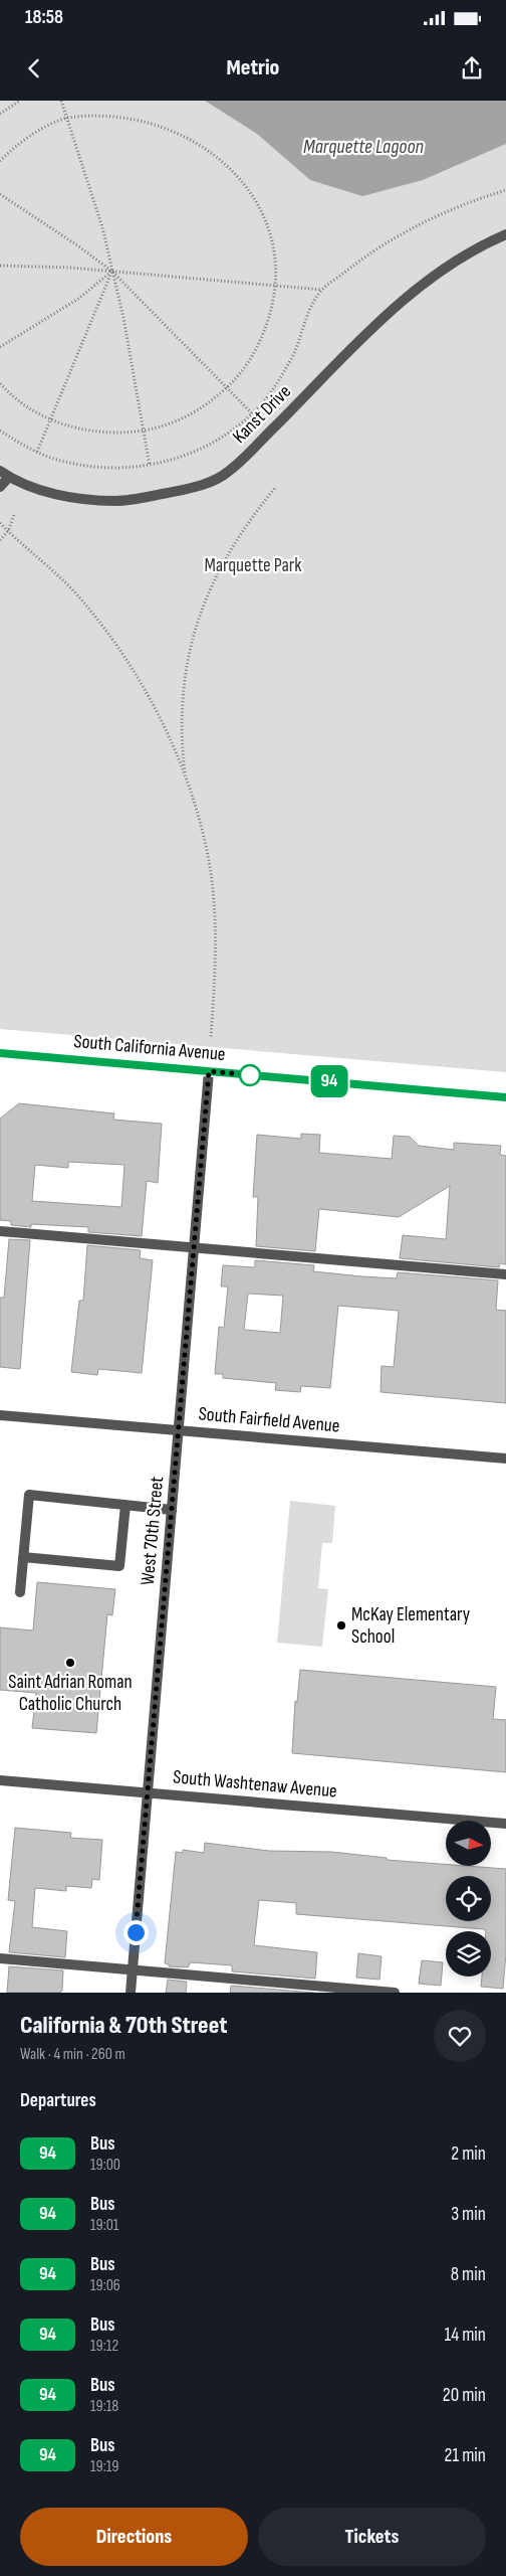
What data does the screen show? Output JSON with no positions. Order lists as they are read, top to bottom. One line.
{"streets":{"street":["Kanst Drive","South California Avenue","South Fairfield Avenue","West 70th Street","South Washtenaw Avenue"]},"crossings":[["South California Avenue","West 70th Street"],["South Fairfield Avenue","West 70th Street"],["West 70th Street","South Washtenaw Avenue"]],"water":["Marquette Lagoon"],"parks":["Marquette Park"],"places":["McKay Elementary School","Saint Adrian Roman Catholic Church"],"lines":["bus line 94"],"north":"right","page":{"status":"18:58","header":"Metrio","on_map":"94","heading":[["California & 70th Street","Walk · 4 min · 260 m"],"Departures"],"list":[{"mark":"94","name":"Bus","note":"19:00","value":"2 min"},{"mark":"94","name":"Bus","note":"19:01","value":"3 min"},{"mark":"94","name":"Bus","note":"19:06","value":"8 min"},{"mark":"94","name":"Bus","note":"19:12","value":"14 min"},{"mark":"94","name":"Bus","note":"19:18","value":"20 min"},{"mark":"94","name":"Bus","note":"19:19","value":"21 min"}],"buttons":["Directions","Tickets"]}}
